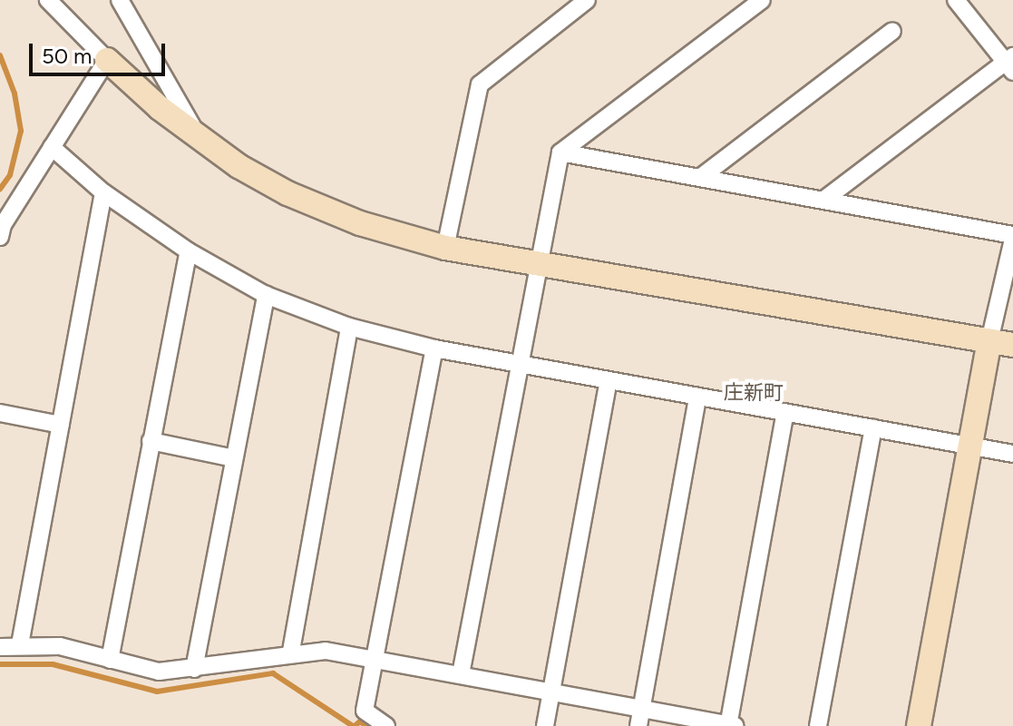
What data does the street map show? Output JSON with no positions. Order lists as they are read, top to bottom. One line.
{"districts":["庄新町"],"scale_bar":"50 m"}
